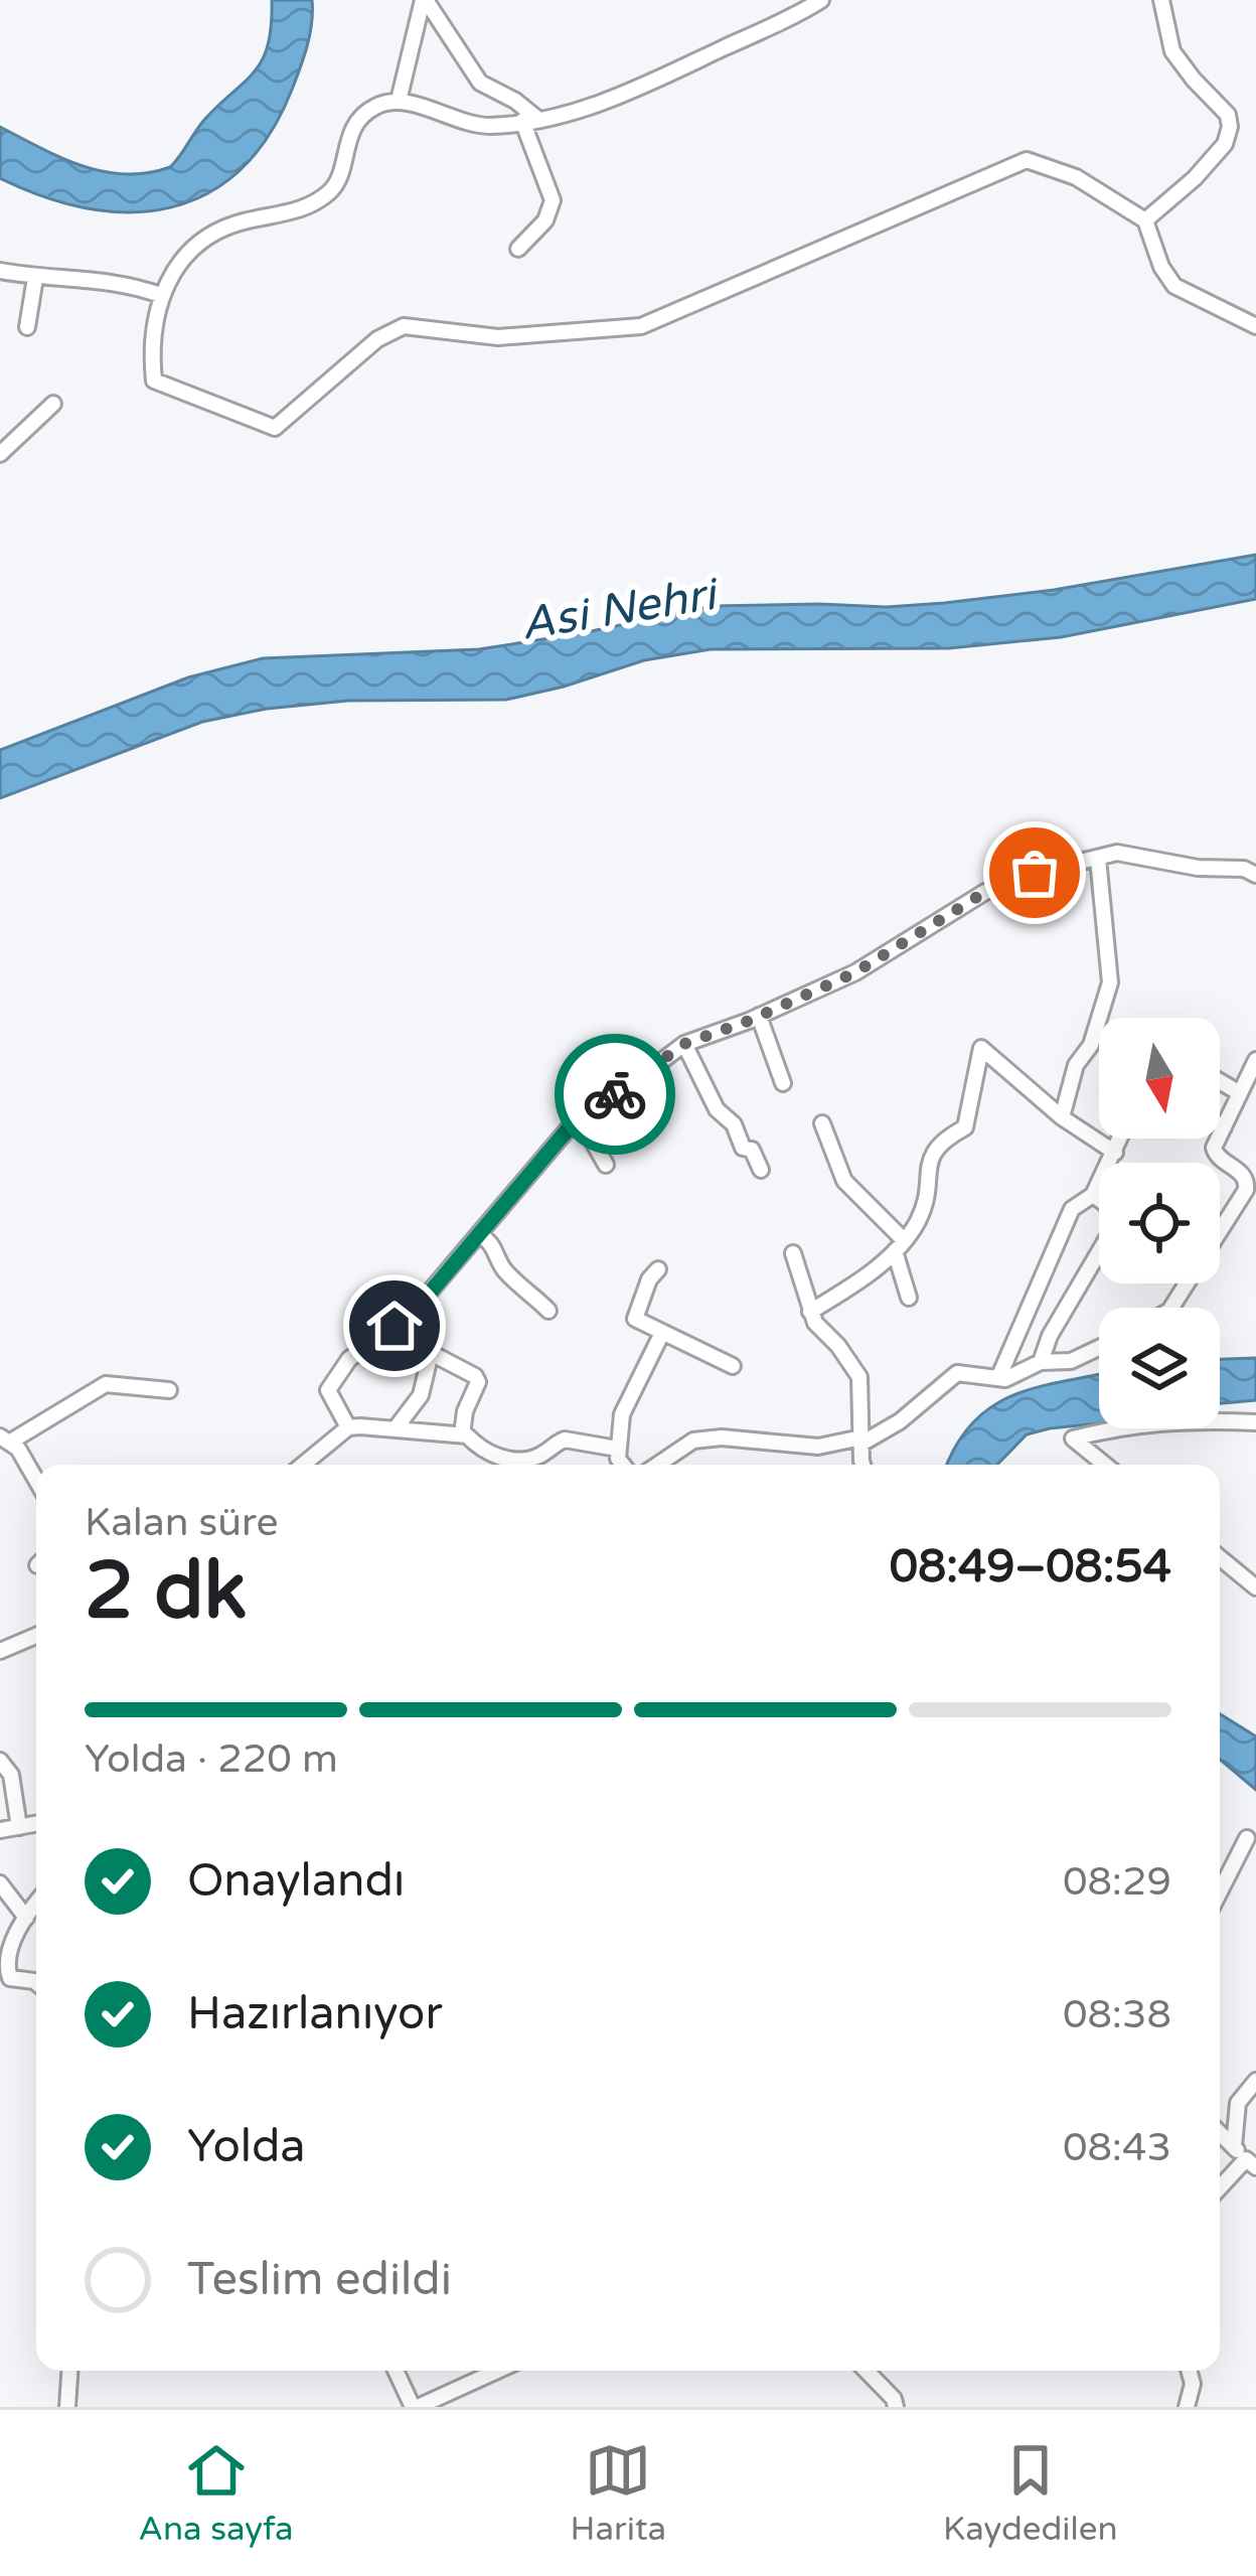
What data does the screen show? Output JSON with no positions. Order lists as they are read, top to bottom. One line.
{"water":["Asi Nehri"],"north":"bottom","page":{"heading":["2 dk","Kalan süre","08:49–08:54"],"bar":"Yolda · 220 m","list":[["Onaylandı","08:29"],["Hazırlanıyor","08:38"],["Yolda","08:43"],"Teslim edildi"],"tabs":["Ana sayfa","Harita","Kaydedilen"]}}
